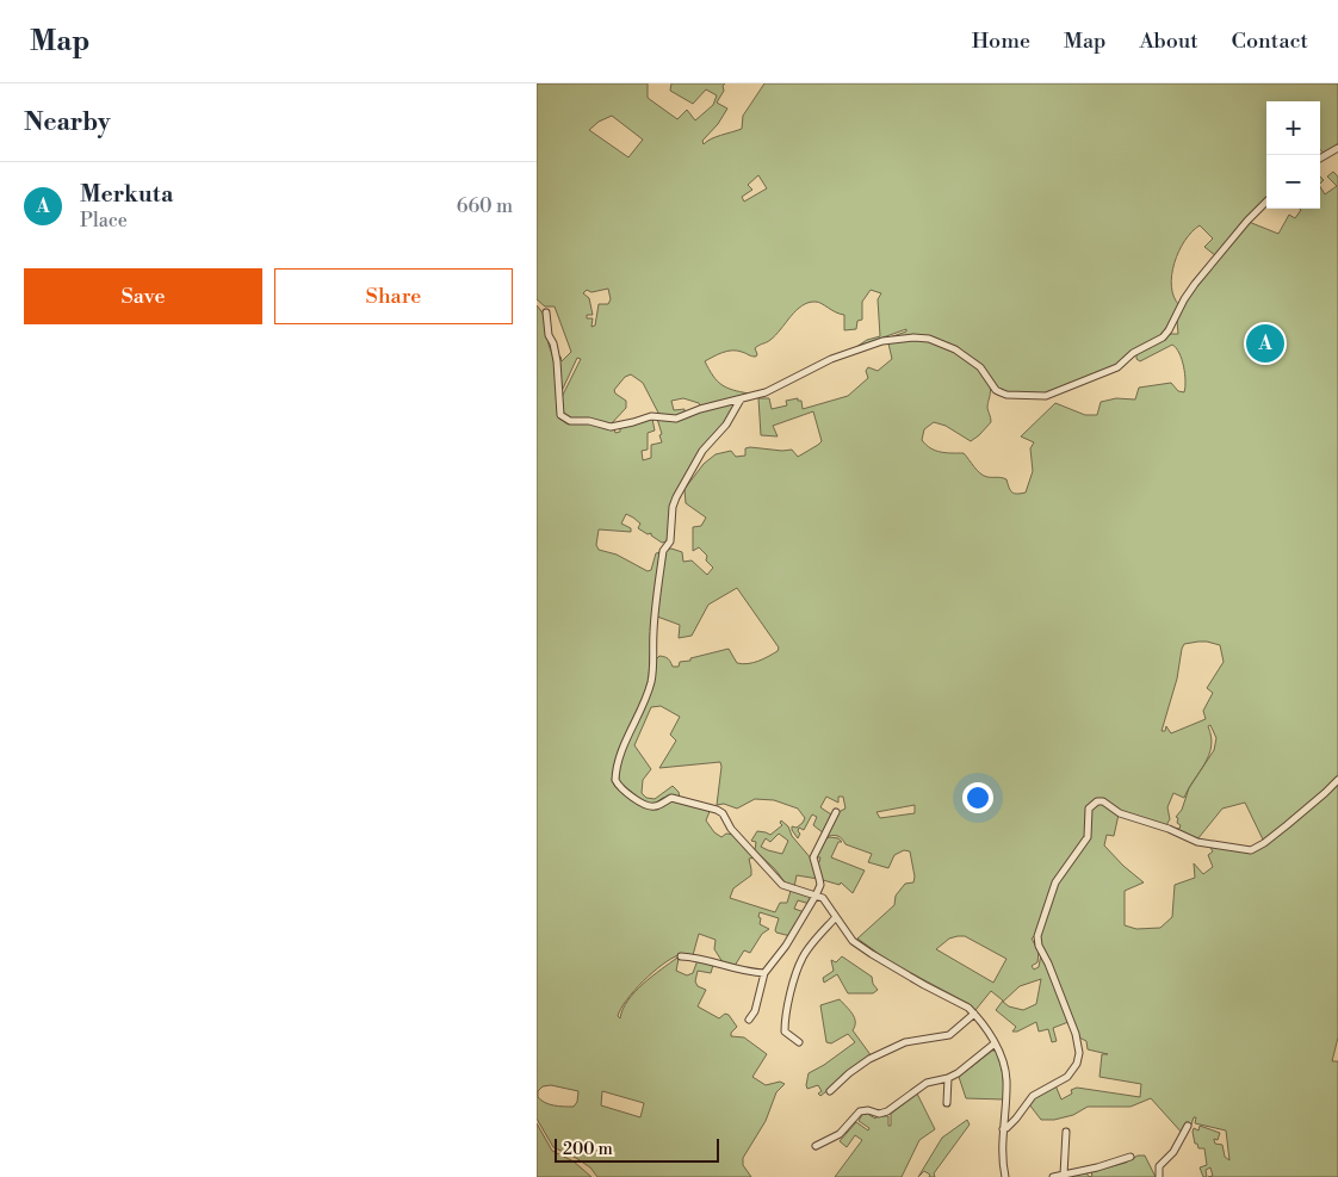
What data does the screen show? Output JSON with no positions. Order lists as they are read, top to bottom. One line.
{"scale_bar":"200 m","page":{"header":"Map","nav":["Home","Map","About","Contact"],"heading":"Nearby","map_buttons":["+","−"],"list":[{"mark":"A","name":"Merkuta","note":"Place","value":"660 m"}],"buttons":["Save","Share"],"pins":"A","scale":"200 m"}}
